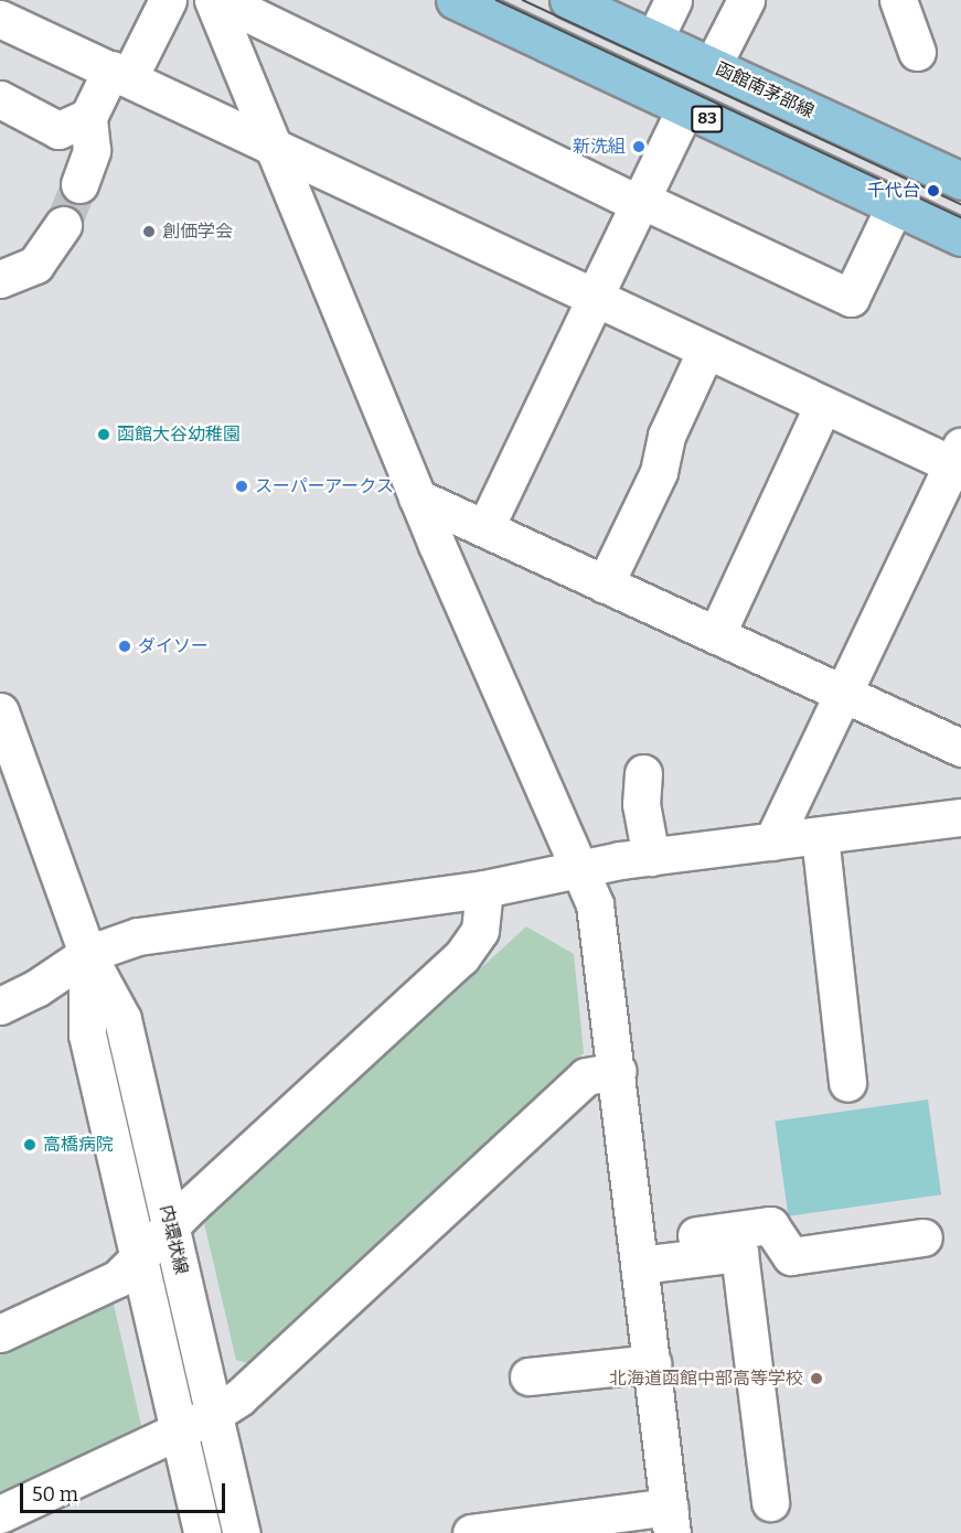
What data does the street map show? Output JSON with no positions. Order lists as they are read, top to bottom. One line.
{"streets":{"main road":["函館南茅部線","83"],"street":["内環状線"]},"places":["新洗組","千代台","創価学会","函館大谷幼稚園","スーパーアークス","ダイソー","高橋病院","北海道函館中部高等学校"],"scale_bar":"50 m"}
